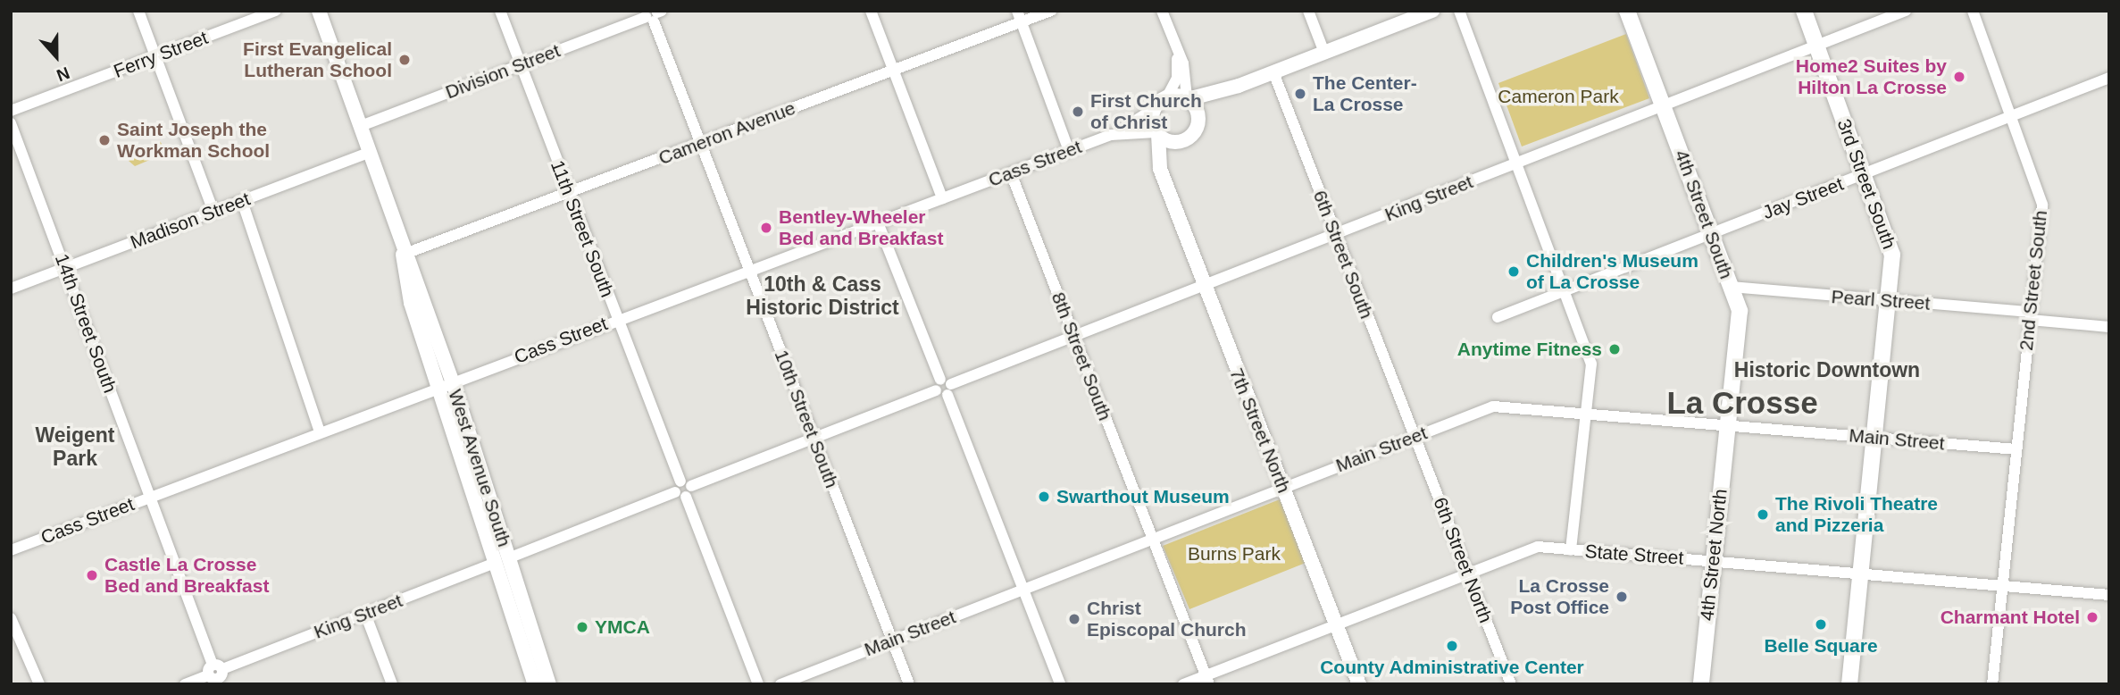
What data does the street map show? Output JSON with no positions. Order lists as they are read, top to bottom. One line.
{"streets":{"highway":["3rd Street South","4th Street South","4th Street North"],"main road":["7th Street North","West Avenue South"],"street":["Ferry Street","Division Street","Cameron Avenue","Cass Street","King Street","Jay Street","Madison Street","11th Street South","6th Street South","2nd Street South","Pearl Street","14th Street South","8th Street South","10th Street South","Main Street","State Street","6th Street North"]},"crossings":[["Division Street","11th Street South"],["Division Street","10th Street South"],["Division Street","West Avenue South"],["Cameron Avenue","11th Street South"],["Cameron Avenue","10th Street South"],["Cameron Avenue","West Avenue South"],["Cass Street","11th Street South"],["Cass Street","14th Street South"],["Cass Street","8th Street South"],["Cass Street","10th Street South"],["Cass Street","7th Street North"],["Cass Street","West Avenue South"],["3rd Street South","King Street"],["3rd Street South","Jay Street"],["3rd Street South","Pearl Street"],["3rd Street South","Main Street"],["3rd Street South","State Street"],["King Street","4th Street South"],["King Street","11th Street South"],["King Street","6th Street South"],["King Street","14th Street South"],["King Street","8th Street South"],["King Street","10th Street South"],["King Street","7th Street North"],["King Street","West Avenue South"],["Jay Street","4th Street South"],["Jay Street","2nd Street South"],["4th Street South","Pearl Street"],["4th Street South","Main Street"],["4th Street South","4th Street North"],["Madison Street","14th Street South"],["Madison Street","West Avenue South"],["6th Street South","Main Street"],["6th Street South","6th Street North"],["2nd Street South","Pearl Street"],["2nd Street South","Main Street"],["2nd Street South","State Street"],["8th Street South","Main Street"],["8th Street South","State Street"],["10th Street South","Main Street"],["7th Street North","Main Street"],["7th Street North","State Street"],["Main Street","4th Street North"],["Main Street","6th Street North"],["State Street","4th Street North"],["State Street","6th Street North"]],"districts":["10th & Cass Historic District","Historic Downtown","La Crosse","Weigent Park"],"parks":["Cameron Park","Burns Park"],"places":["First Evangelical Lutheran School","Home2 Suites by Hilton La Crosse","The Center- La Crosse","First Church of Christ","Saint Joseph the Workman School","Bentley-Wheeler Bed and Breakfast","Children's Museum of La Crosse","Anytime Fitness","Swarthout Museum","The Rivoli Theatre and Pizzeria","Castle La Crosse Bed and Breakfast","La Crosse Post Office","Charmant Hotel","Christ Episcopal Church","Belle Square","YMCA","County Administrative Center"],"north":"bottom"}
